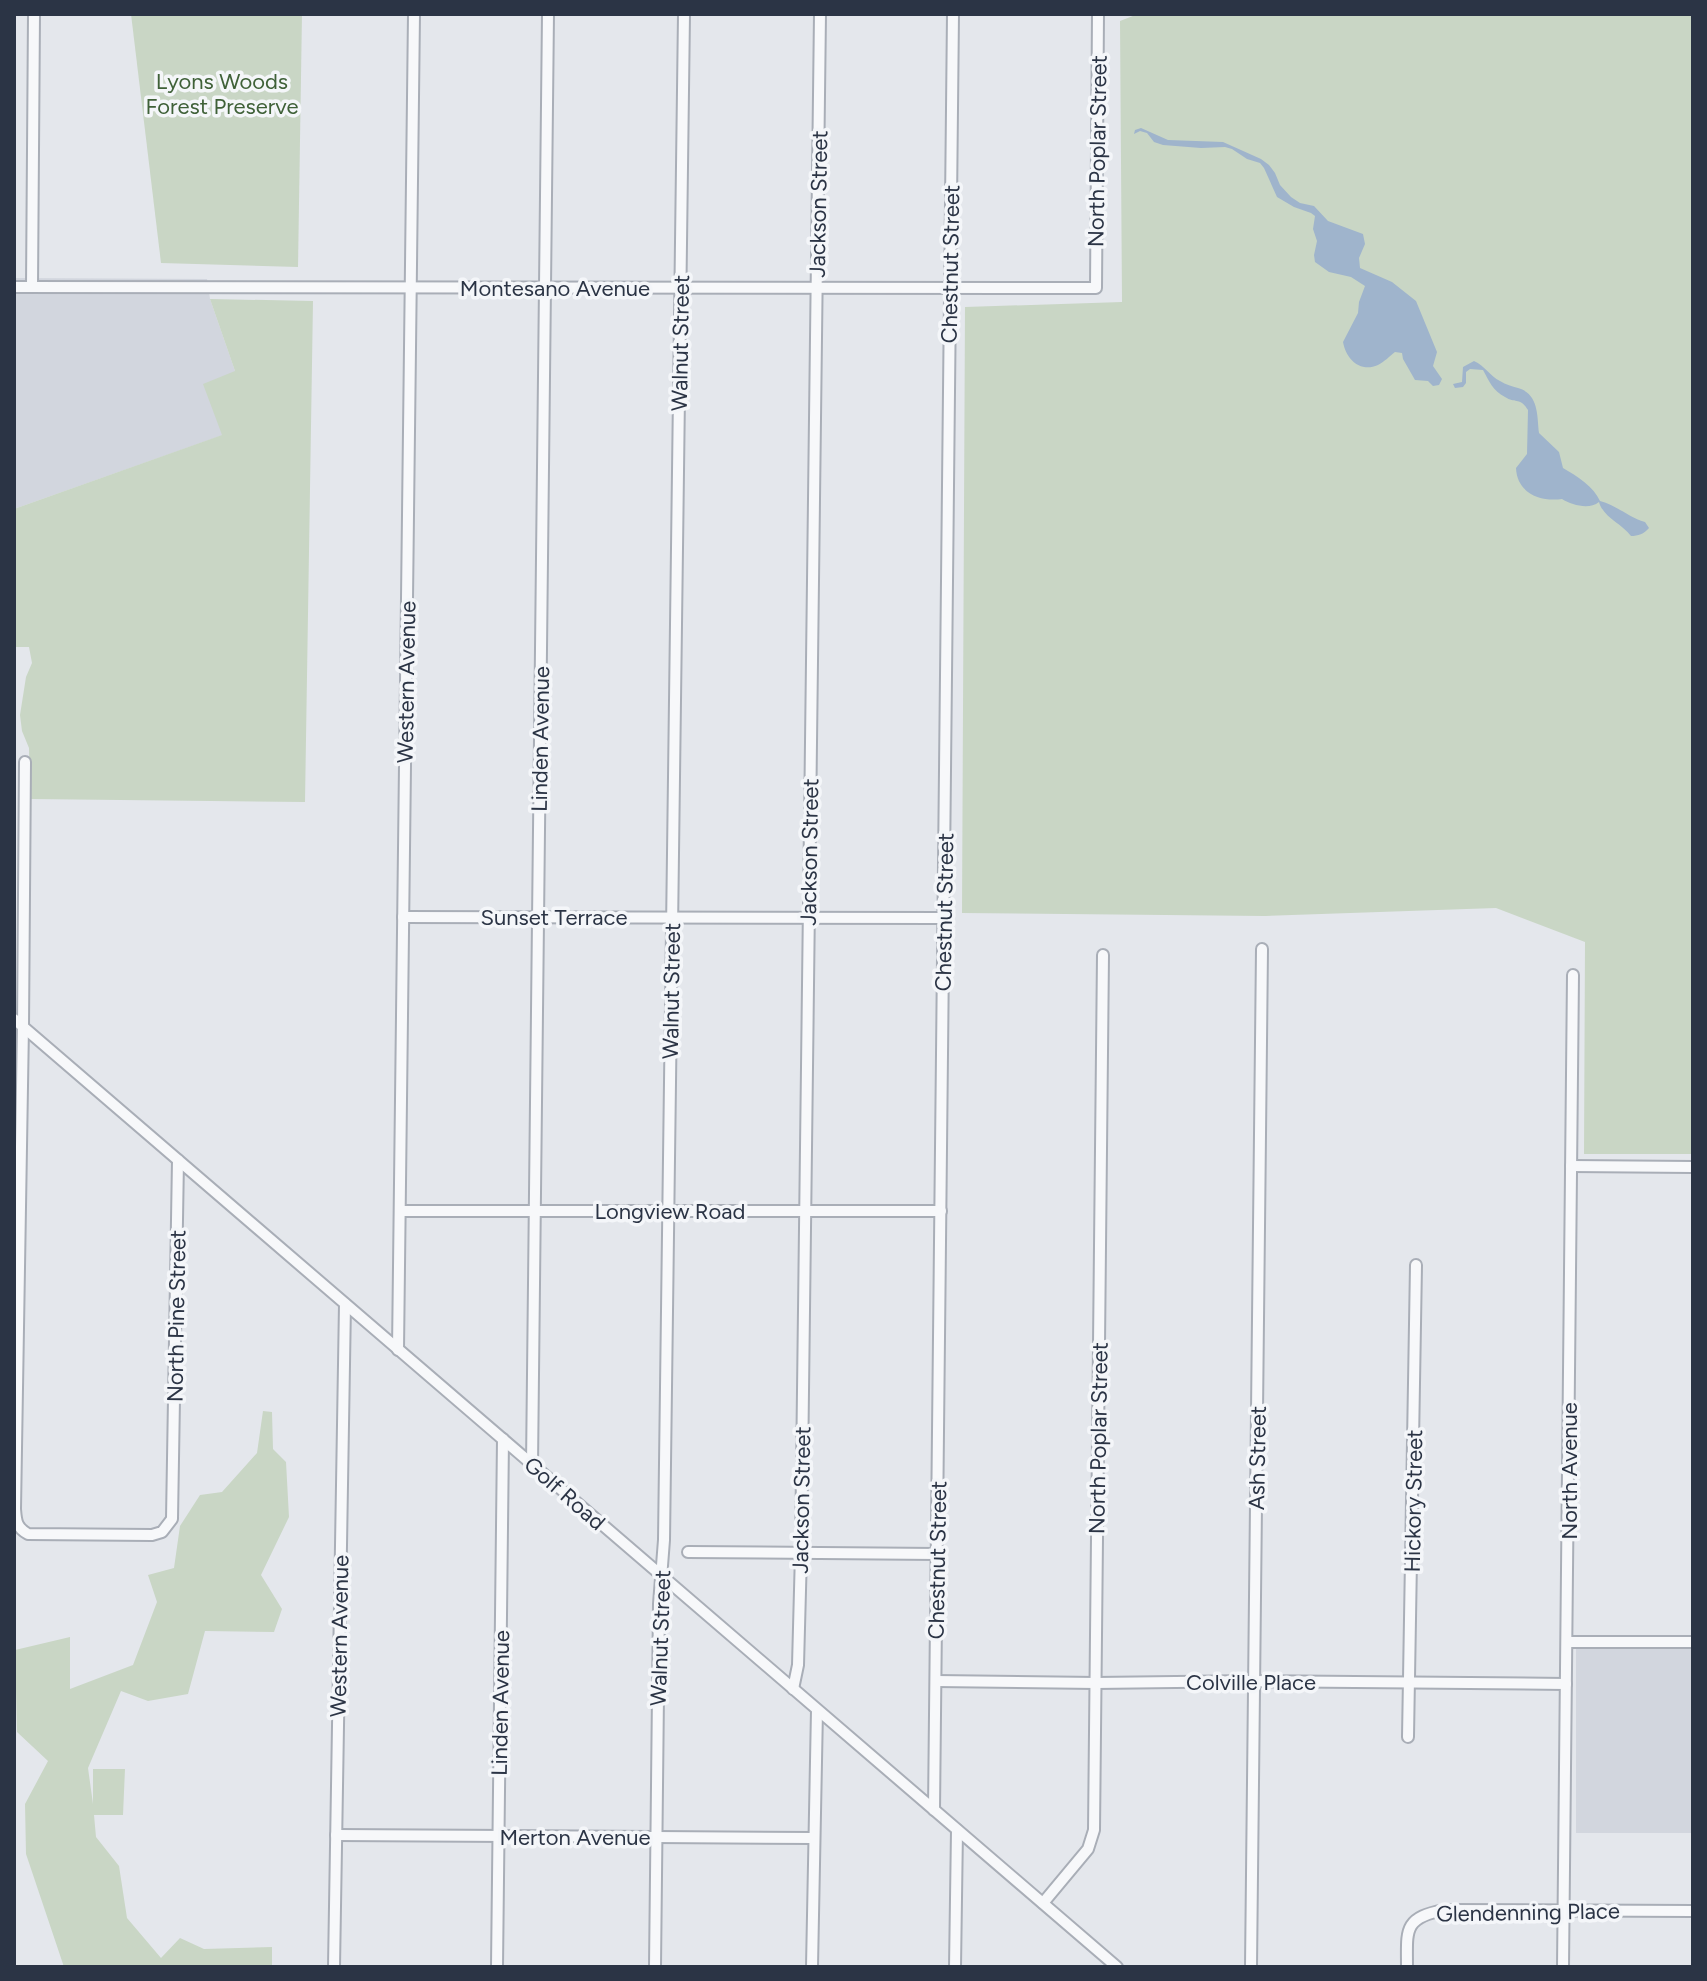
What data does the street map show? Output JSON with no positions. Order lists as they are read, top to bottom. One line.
{"streets":{"street":["North Poplar Street","Jackson Street","Chestnut Street","Montesano Avenue","Walnut Street","Western Avenue","Linden Avenue","Sunset Terrace","Longview Road","North Pine Street","Ash Street","North Avenue","Golf Road","Hickory Street","Colville Place","Merton Avenue","Glendenning Place"]},"crossings":[["North Poplar Street","Montesano Avenue"],["North Poplar Street","Golf Road"],["North Poplar Street","Colville Place"],["Jackson Street","Montesano Avenue"],["Jackson Street","Sunset Terrace"],["Jackson Street","Longview Road"],["Jackson Street","Golf Road"],["Chestnut Street","Montesano Avenue"],["Chestnut Street","Sunset Terrace"],["Chestnut Street","Longview Road"],["Chestnut Street","Golf Road"],["Chestnut Street","Colville Place"],["Montesano Avenue","Walnut Street"],["Montesano Avenue","Western Avenue"],["Montesano Avenue","Linden Avenue"],["Walnut Street","Sunset Terrace"],["Walnut Street","Longview Road"],["Walnut Street","Golf Road"],["Walnut Street","Merton Avenue"],["Western Avenue","Sunset Terrace"],["Western Avenue","Longview Road"],["Western Avenue","Golf Road"],["Western Avenue","Merton Avenue"],["Linden Avenue","Sunset Terrace"],["Linden Avenue","Longview Road"],["Linden Avenue","Golf Road"],["Linden Avenue","Merton Avenue"],["North Pine Street","Golf Road"],["Ash Street","Colville Place"],["North Avenue","Colville Place"],["North Avenue","Glendenning Place"],["Hickory Street","Colville Place"]],"parks":["Lyons Woods Forest Preserve"]}
